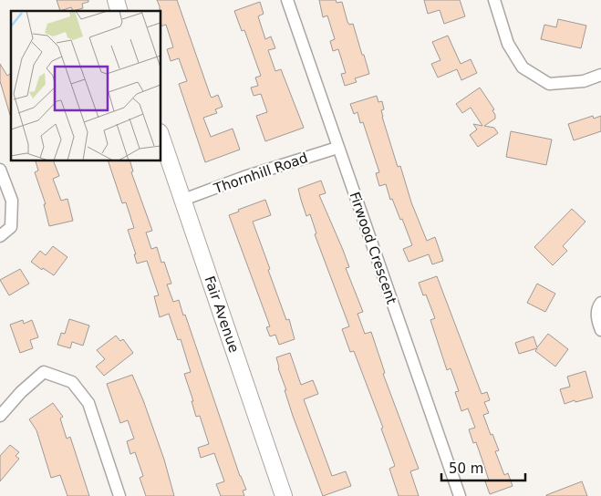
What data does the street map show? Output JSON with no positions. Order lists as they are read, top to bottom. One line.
{"streets":{"street":["Thornhill Road","Firwood Crescent","Fair Avenue"]},"crossings":[["Thornhill Road","Firwood Crescent"],["Thornhill Road","Fair Avenue"]],"scale_bar":"50 m"}
